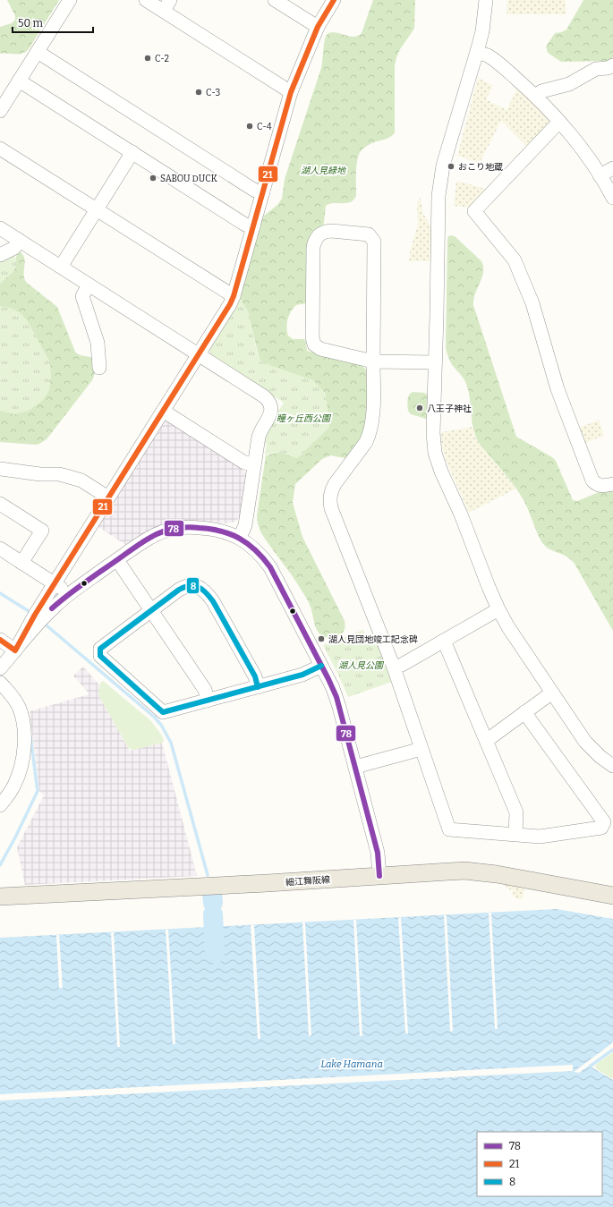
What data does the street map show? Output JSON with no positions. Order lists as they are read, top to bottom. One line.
{"streets":{"main road":["細江舞阪線"]},"water":["Lake Hamana"],"parks":["湖人見緑地","瞳ヶ丘西公園","湖人見公園"],"places":["C-2","C-3","C-4","おこり地蔵","SABOU DUCK","八王子神社","湖人見団地竣工記念碑"],"lines":["transit line 21","transit line 78","transit line 8"],"legend":["78","21","8"],"scale_bar":"50 m"}
